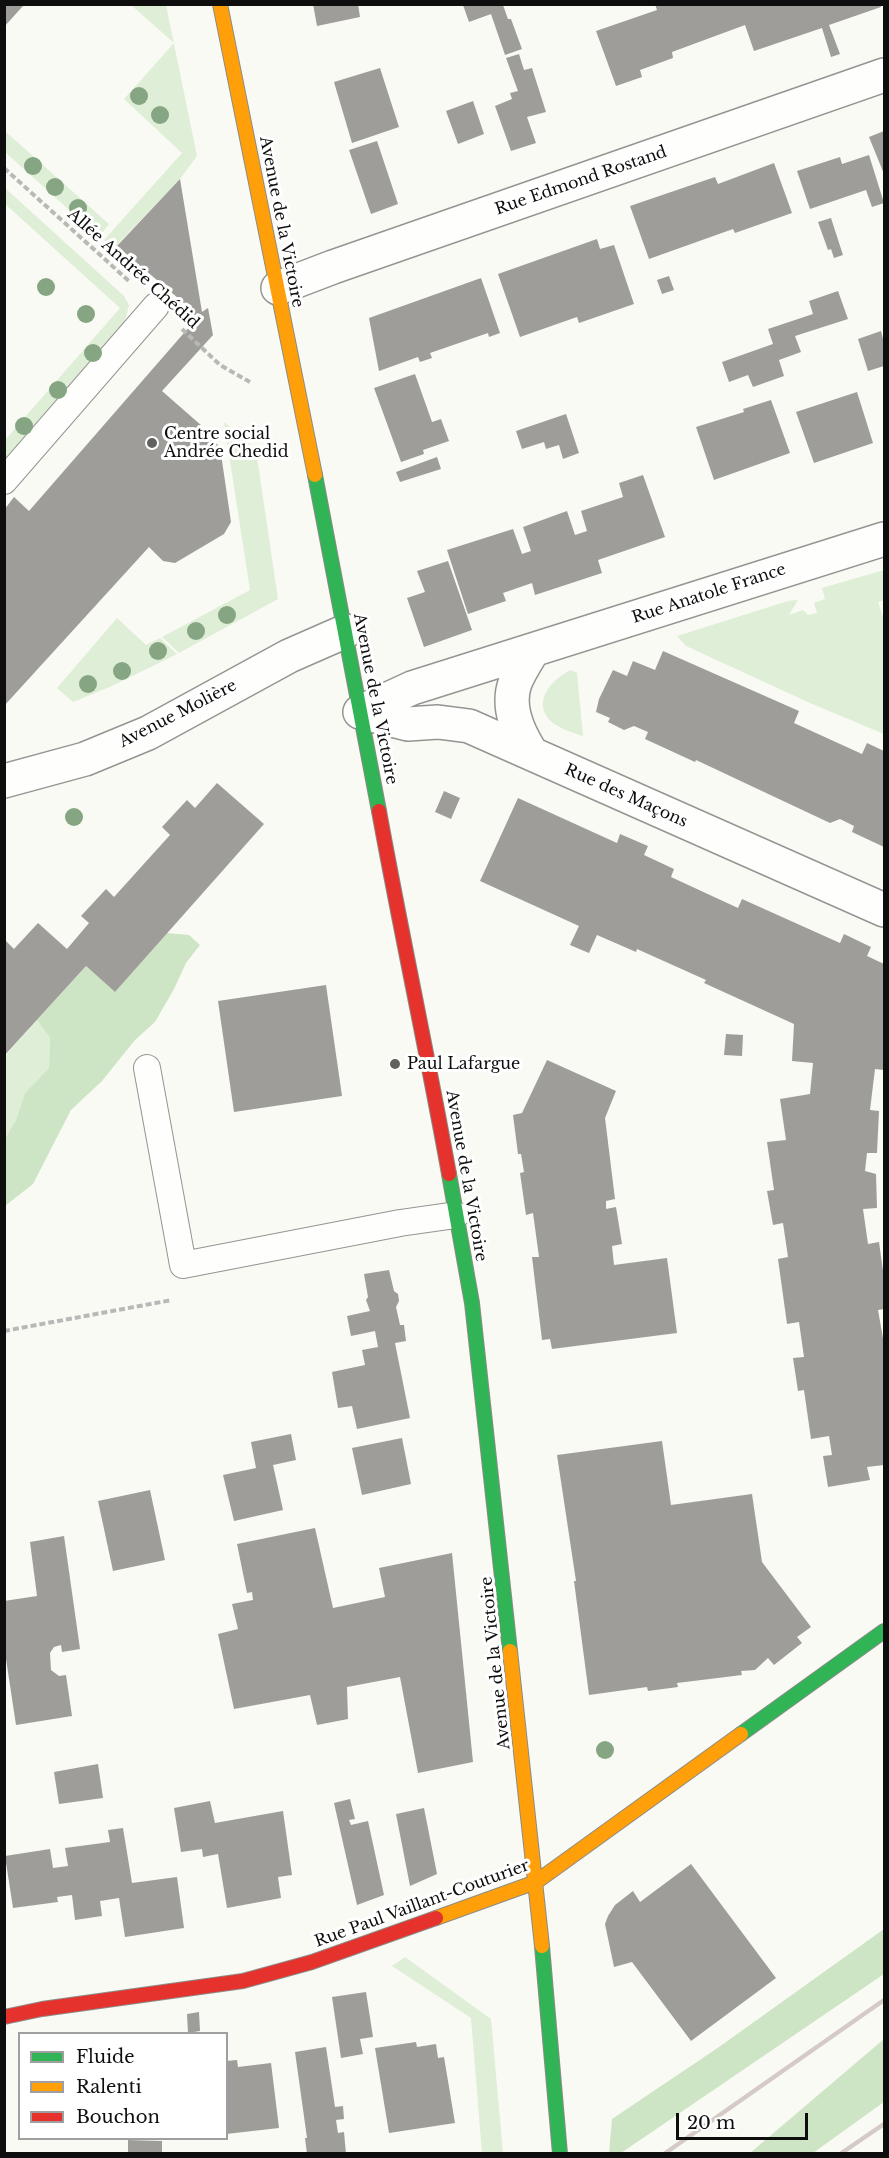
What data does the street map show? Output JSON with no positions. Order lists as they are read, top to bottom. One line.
{"streets":{"street":["Rue Edmond Rostand","Avenue de la Victoire","Rue Anatole France","Avenue Molière","Rue des Maçons","Rue Paul Vaillant-Couturier"],"path":["Allée Andrée Chédid"]},"crossings":[["Rue Edmond Rostand","Avenue de la Victoire"],["Avenue de la Victoire","Rue Anatole France"],["Avenue de la Victoire","Avenue Molière"],["Avenue de la Victoire","Rue des Maçons"],["Avenue de la Victoire","Rue Paul Vaillant-Couturier"],["Rue Anatole France","Rue des Maçons"]],"places":["Centre social Andrée Chedid","Paul Lafargue"],"legend":["Fluide","Ralenti","Bouchon"],"scale_bar":"20 m"}
